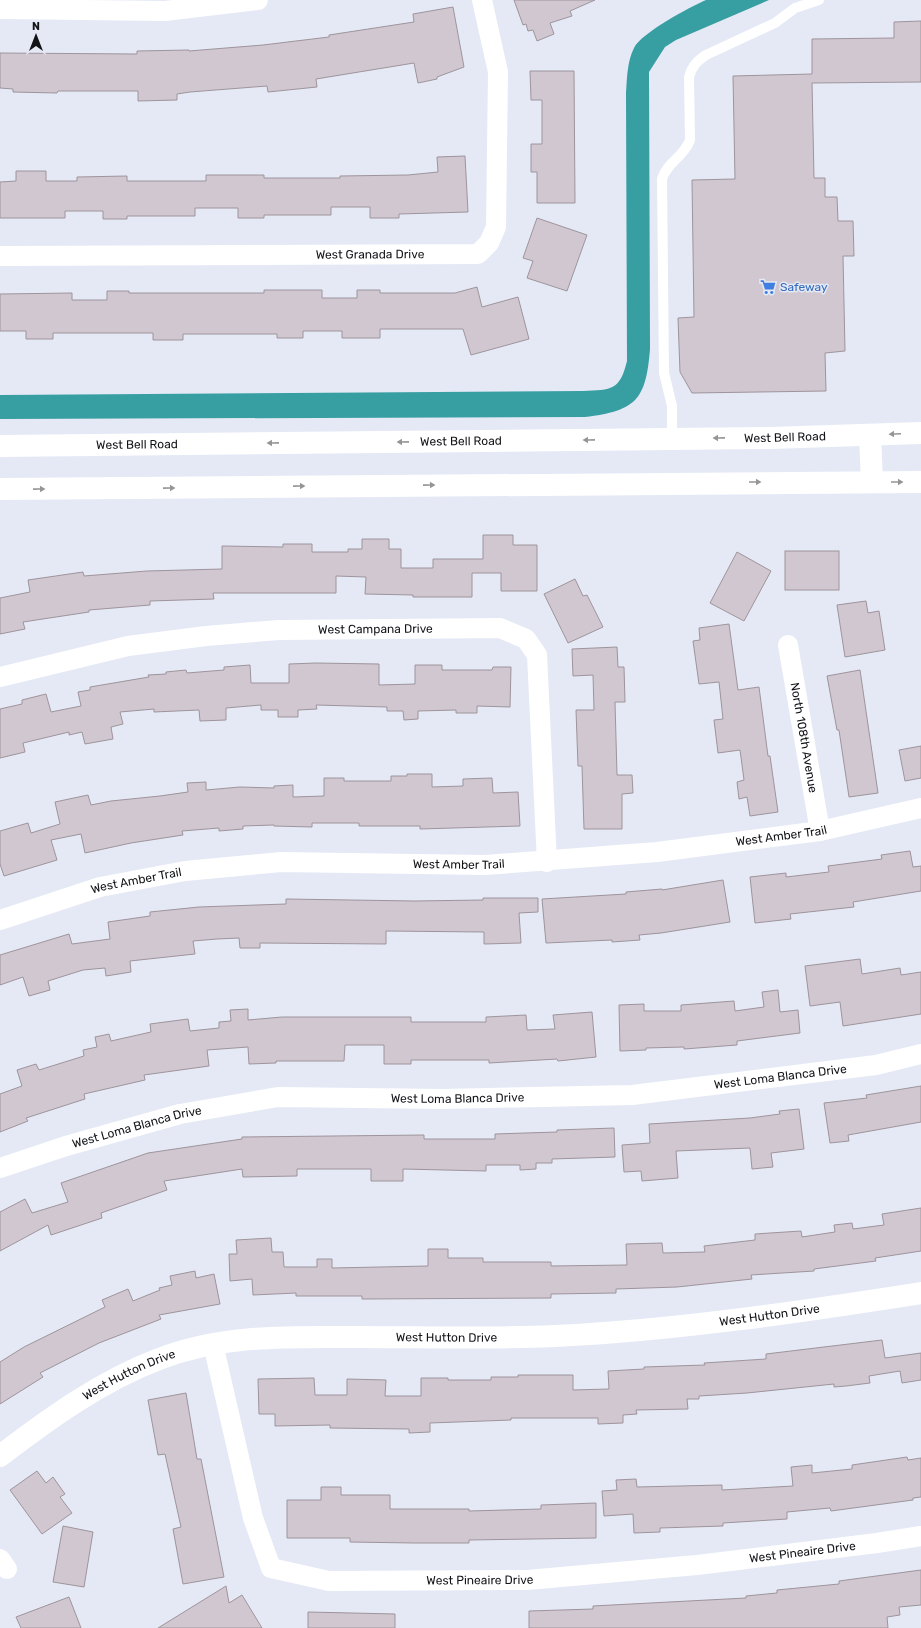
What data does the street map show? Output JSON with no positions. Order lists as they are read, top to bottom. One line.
{"streets":{"main road":["West Bell Road","West Hutton Drive"],"street":["West Granada Drive","West Campana Drive","North 108th Avenue","West Amber Trail","West Loma Blanca Drive","West Pineaire Drive"]},"crossings":[["West Campana Drive","West Amber Trail"],["North 108th Avenue","West Amber Trail"],["West Hutton Drive","West Pineaire Drive"]],"places":{"supermarket":["Safeway"]},"north":"top"}
